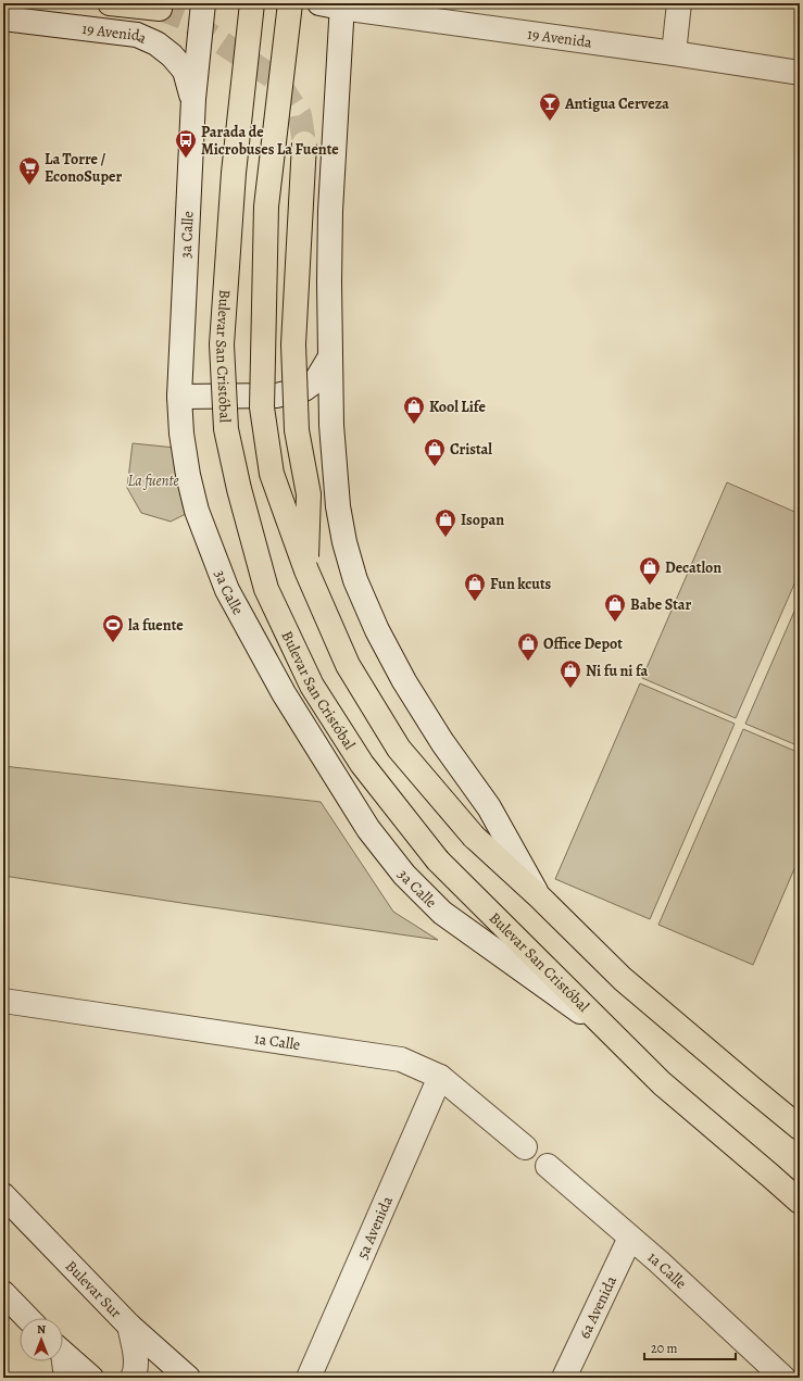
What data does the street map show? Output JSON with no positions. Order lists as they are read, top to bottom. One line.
{"streets":{"main road":["Bulevar San Cristóbal"],"street":["19 Avenida","3a Calle","1a Calle","5a Avenida","Bulevar Sur","6a Avenida"]},"crossings":[["19 Avenida","3a Calle"],["3a Calle","Bulevar San Cristóbal"],["1a Calle","5a Avenida"],["1a Calle","6a Avenida"]],"parks":["La fuente"],"places":{"bar":["Antigua Cerveza"],"bus stop":["Parada de Microbuses La Fuente"],"supermarket":["La Torre / EconoSuper"],"shop":["Kool Life","Cristal","Isopan","Decatlon","Fun kcuts","Babe Star","Office Depot","Ni fu ni fa"],"sports":["la fuente"]},"scale_bar":"20 m","north":"top"}
